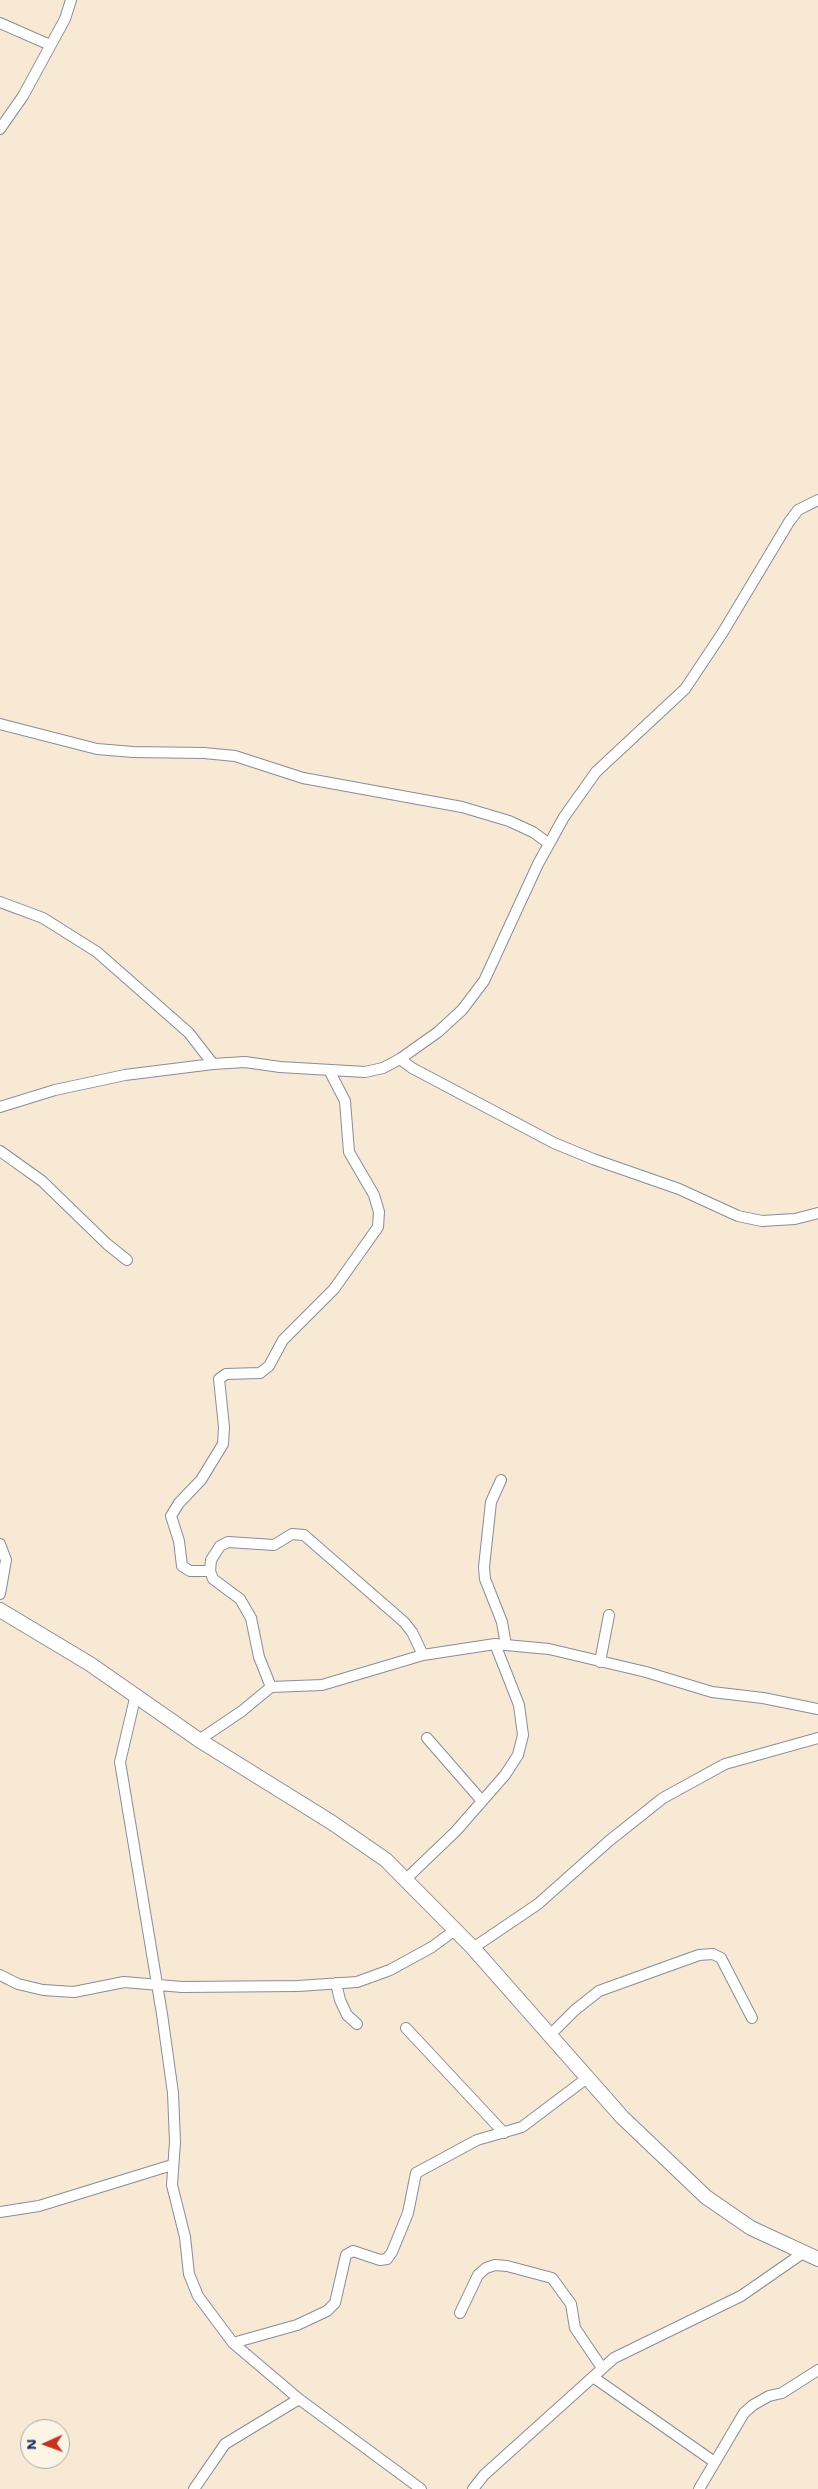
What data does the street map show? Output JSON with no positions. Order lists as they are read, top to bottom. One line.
{"north":"left"}
